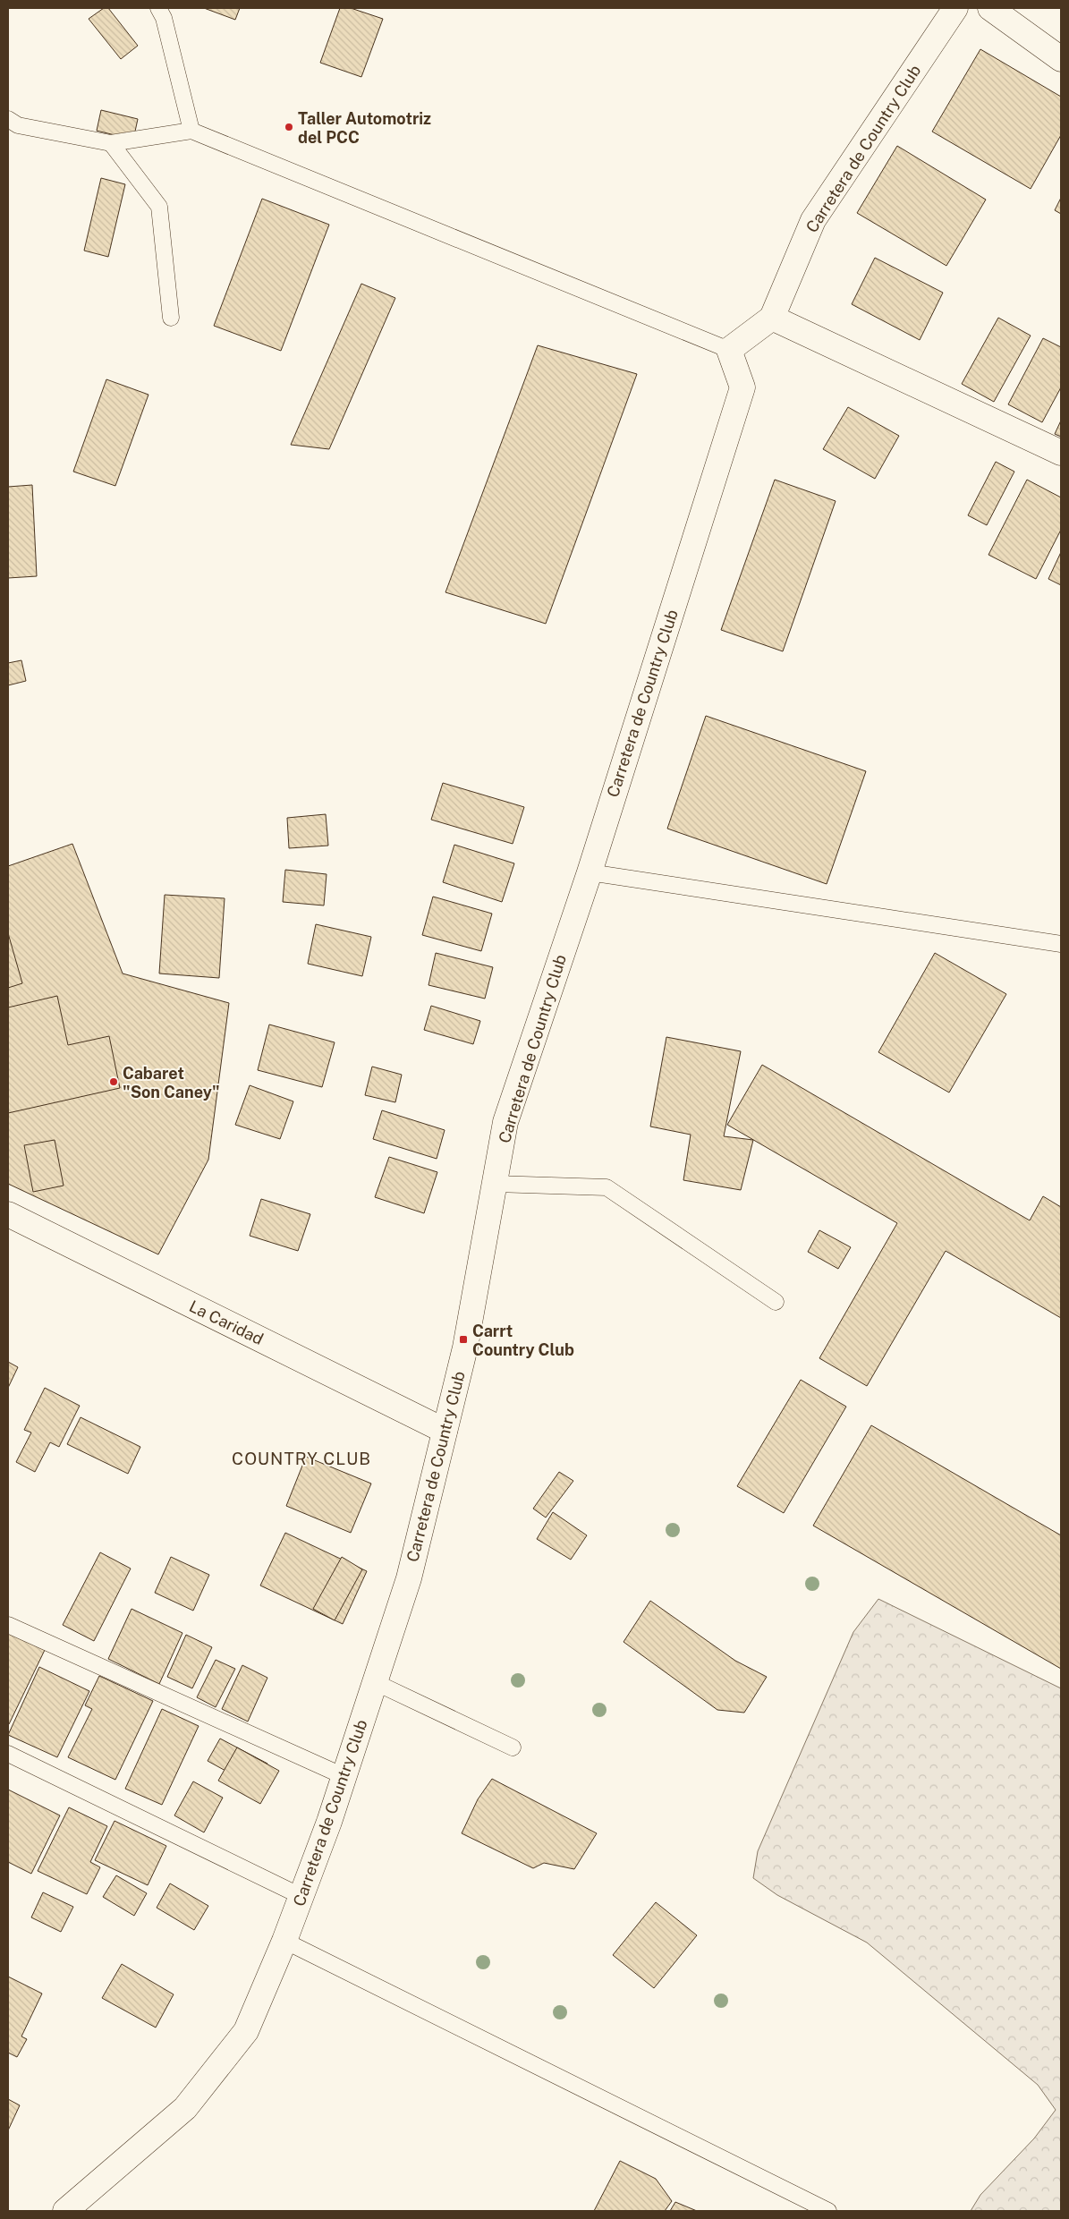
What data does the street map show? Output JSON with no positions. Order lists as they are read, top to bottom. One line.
{"streets":{"street":["Carretera de Country Club","La Caridad"]},"crossings":[["Carretera de Country Club","La Caridad"]],"districts":["COUNTRY CLUB"],"places":{"other":["Taller Automotriz del PCC","Cabaret \"Son Caney\""],"transit":["Carrt Country Club"]}}
